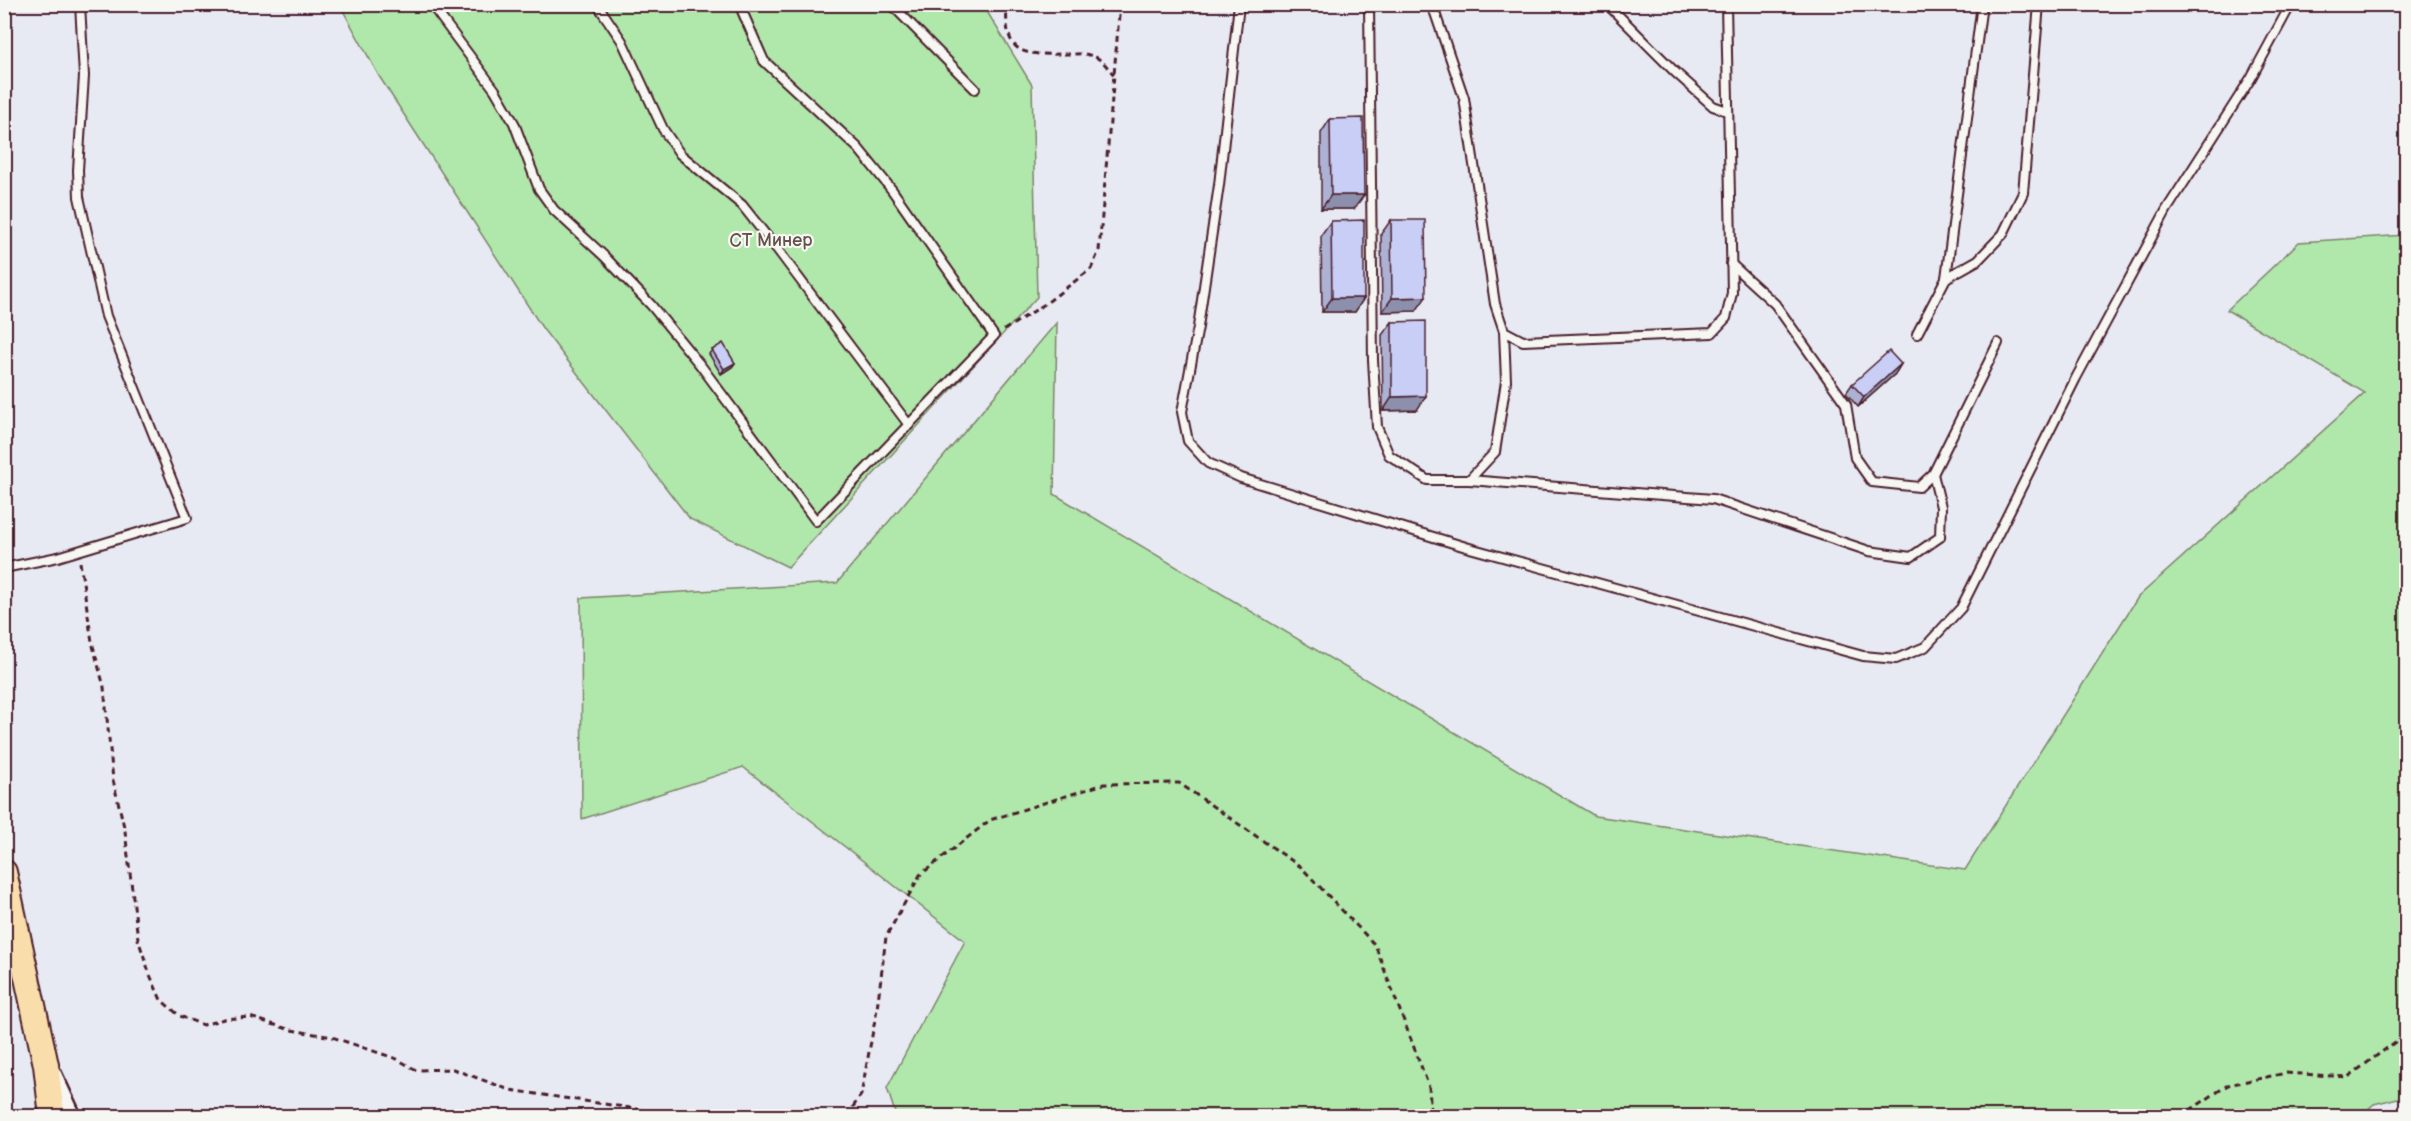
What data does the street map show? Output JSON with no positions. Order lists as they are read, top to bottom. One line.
{"parks":["СТ Минер"]}
